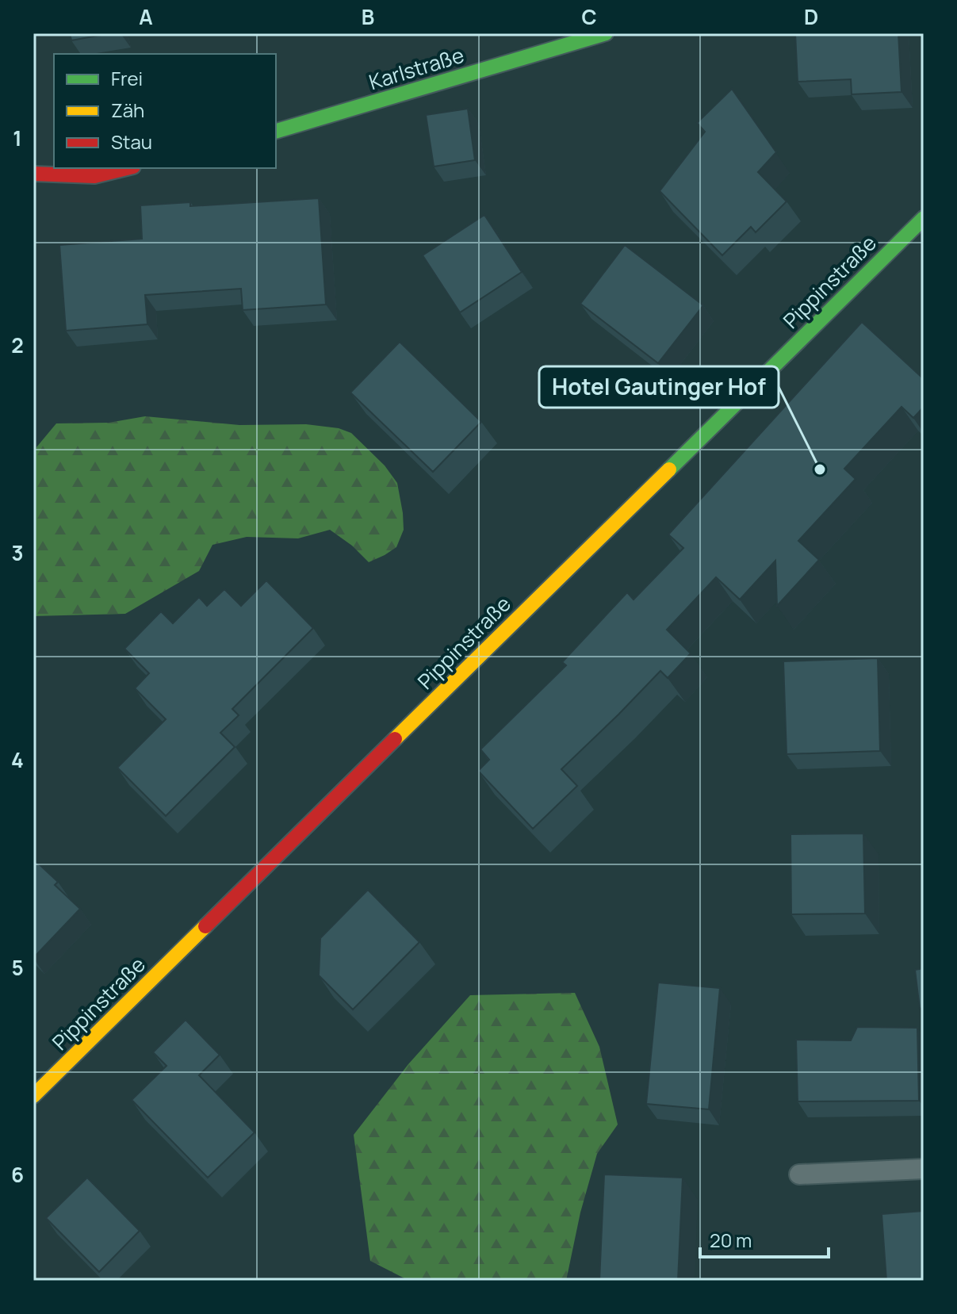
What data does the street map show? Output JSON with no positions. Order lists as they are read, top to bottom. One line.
{"streets":{"street":["Karlstraße","Pippinstraße"]},"places":["Hotel Gautinger Hof"],"legend":["Frei","Zäh","Stau"],"scale_bar":"20 m","grid":{"columns":["A","B","C","D"],"rows":["1","2","3","4","5","6"]}}
